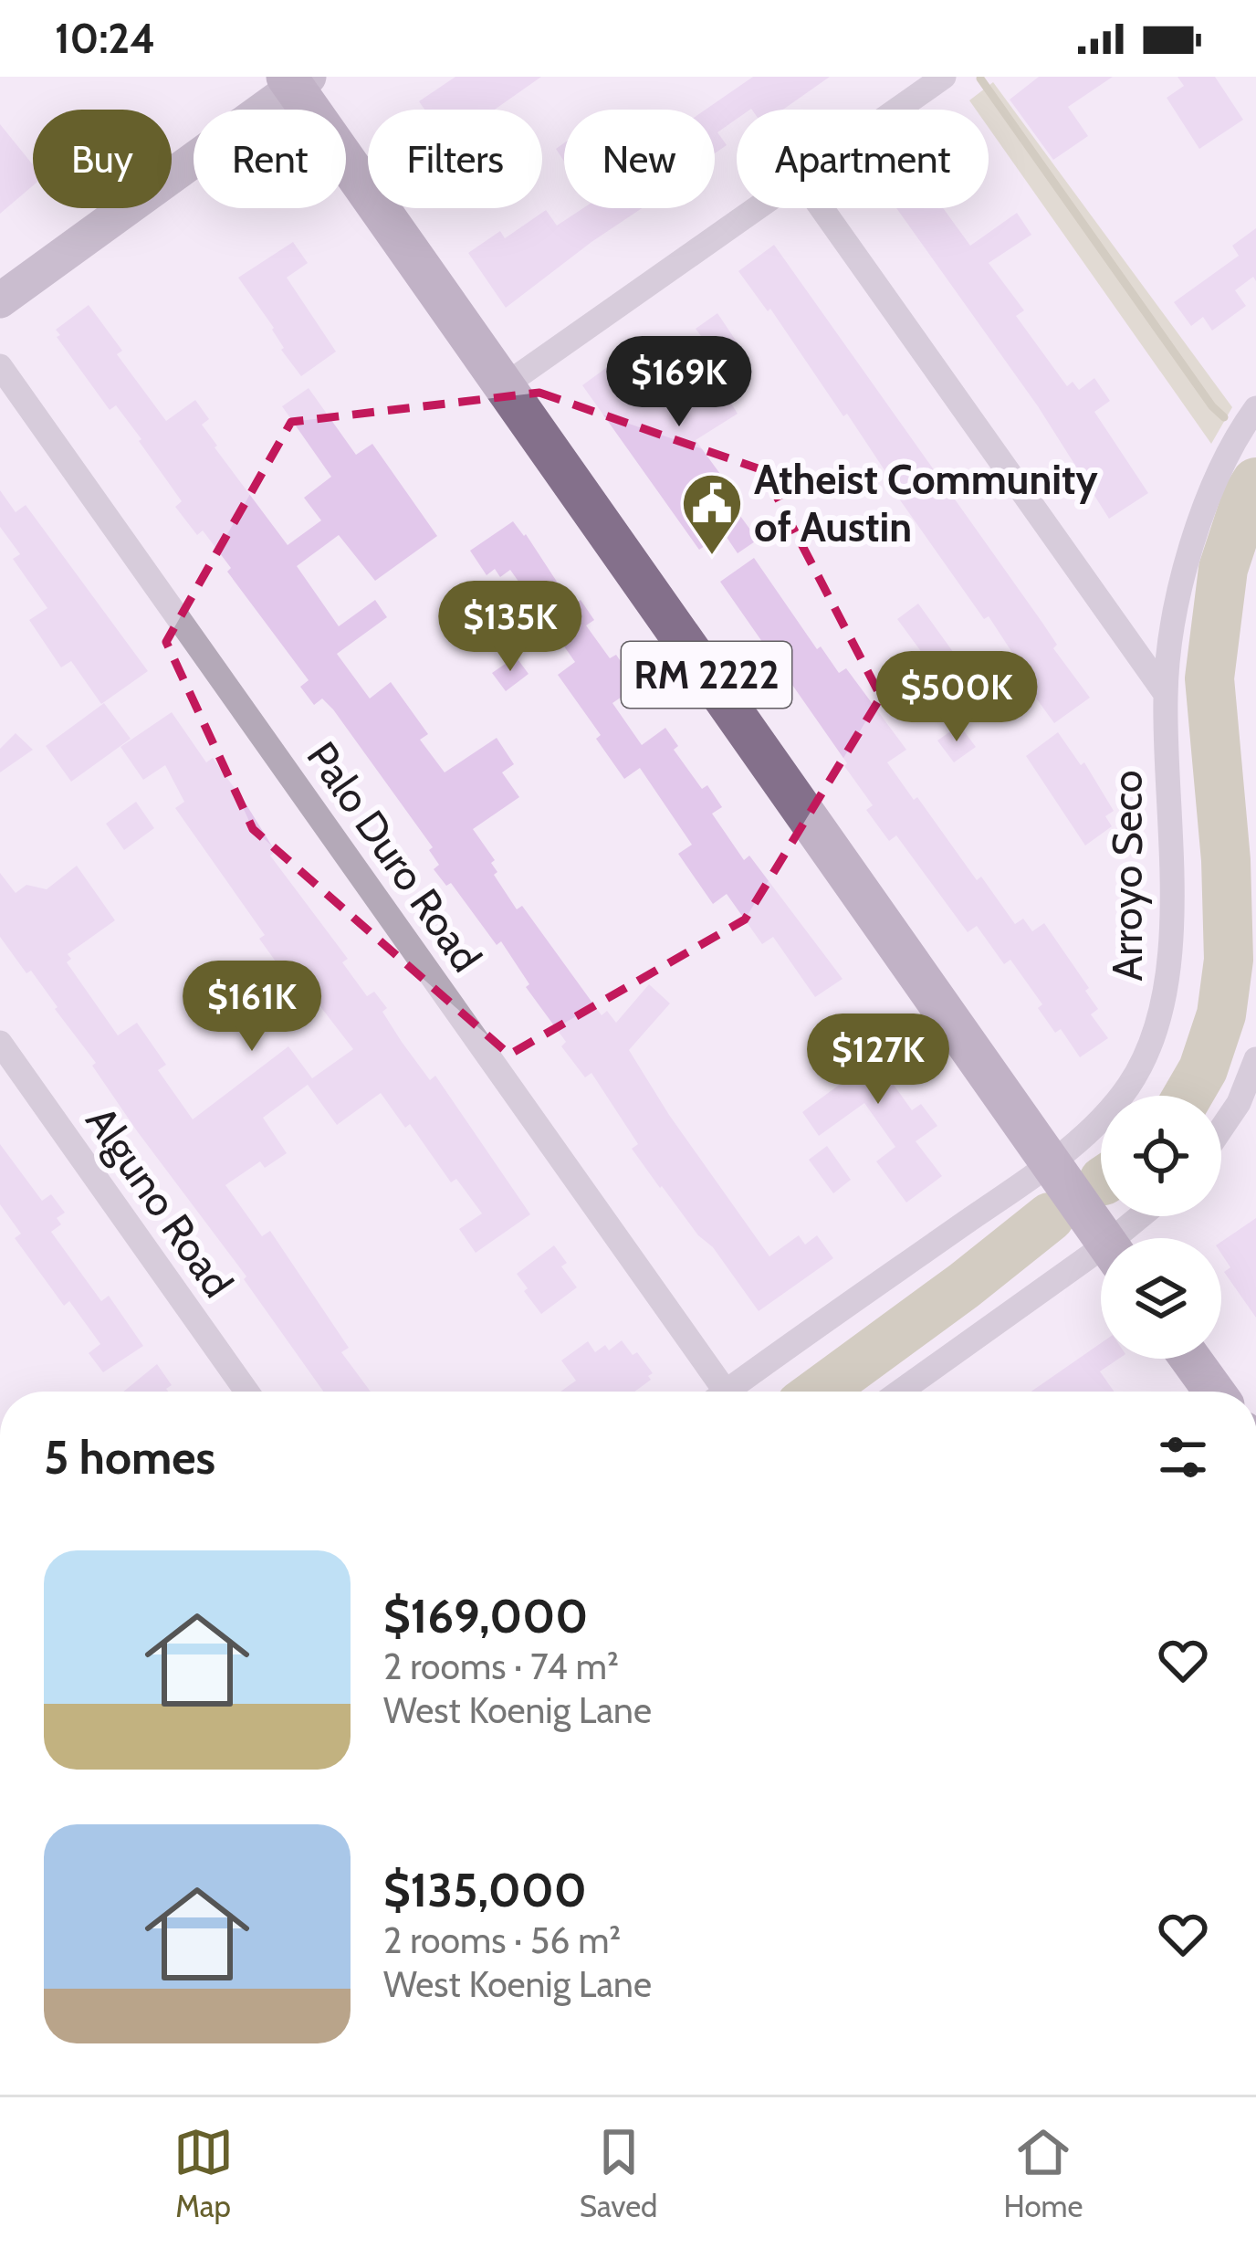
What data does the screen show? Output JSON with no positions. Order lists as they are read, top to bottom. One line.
{"streets":{"main road":["RM 2222"],"street":["Palo Duro Road","Arroyo Seco","Alguno Road"]},"crossings":[["RM 2222","Arroyo Seco"]],"places":{"public building":["Atheist Community of Austin"]},"page":{"status":"10:24","chip":["Buy","Rent","Filters","New","Apartment"],"price":["$169K","$135K","$500K","$161K","$127K"],"heading":"5 homes","list":[{"name":"$169,000","note":"2 rooms · 74 m² · West Koenig Lane"},{"name":"$135,000","note":"2 rooms · 56 m² · West Koenig Lane"}],"tabs":["Map","Saved","Home"]}}
